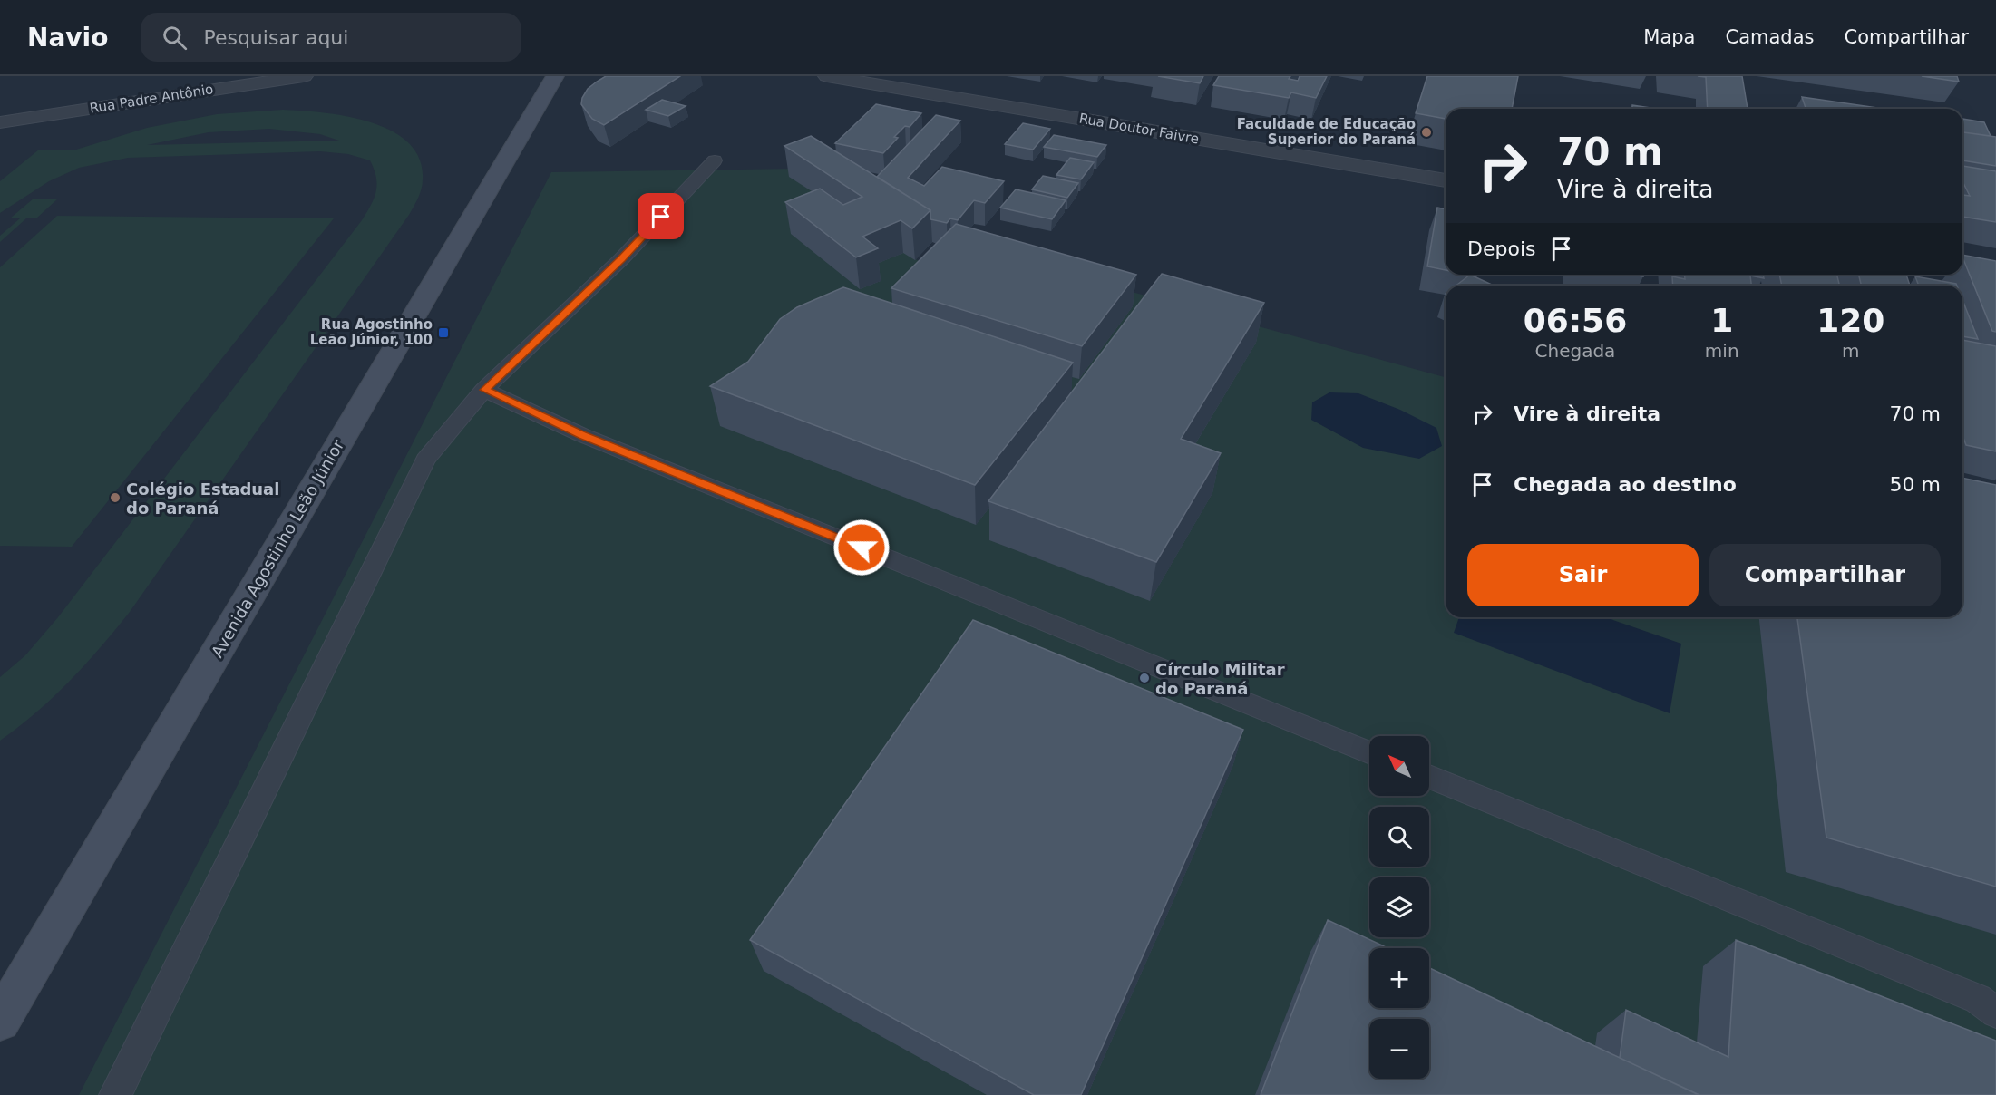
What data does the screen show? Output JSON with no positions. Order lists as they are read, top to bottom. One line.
{"streets":{"main road":["Avenida Agostinho Leão Júnior"],"street":["Rua Padre Antônio","Rua Doutor Faivre"]},"places":{"other":["Faculdade de Educação Superior do Paraná","Colégio Estadual do Paraná","Círculo Militar do Paraná"],"transit":["Rua Agostinho Leão Júnior, 100"]},"north":"top left","page":{"header":"Navio","search":"Pesquisar aqui","nav":["Mapa","Camadas","Compartilhar"],"turn":["70 m","Vire à direita"],"then":"Depois","eta":["06:56","Chegada","1","min","120","m"],"list":[{"name":"Vire à direita","value":"70 m"},{"name":"Chegada ao destino","value":"50 m"}],"buttons":["Sair","Compartilhar"],"map_buttons":["+","−"]}}
